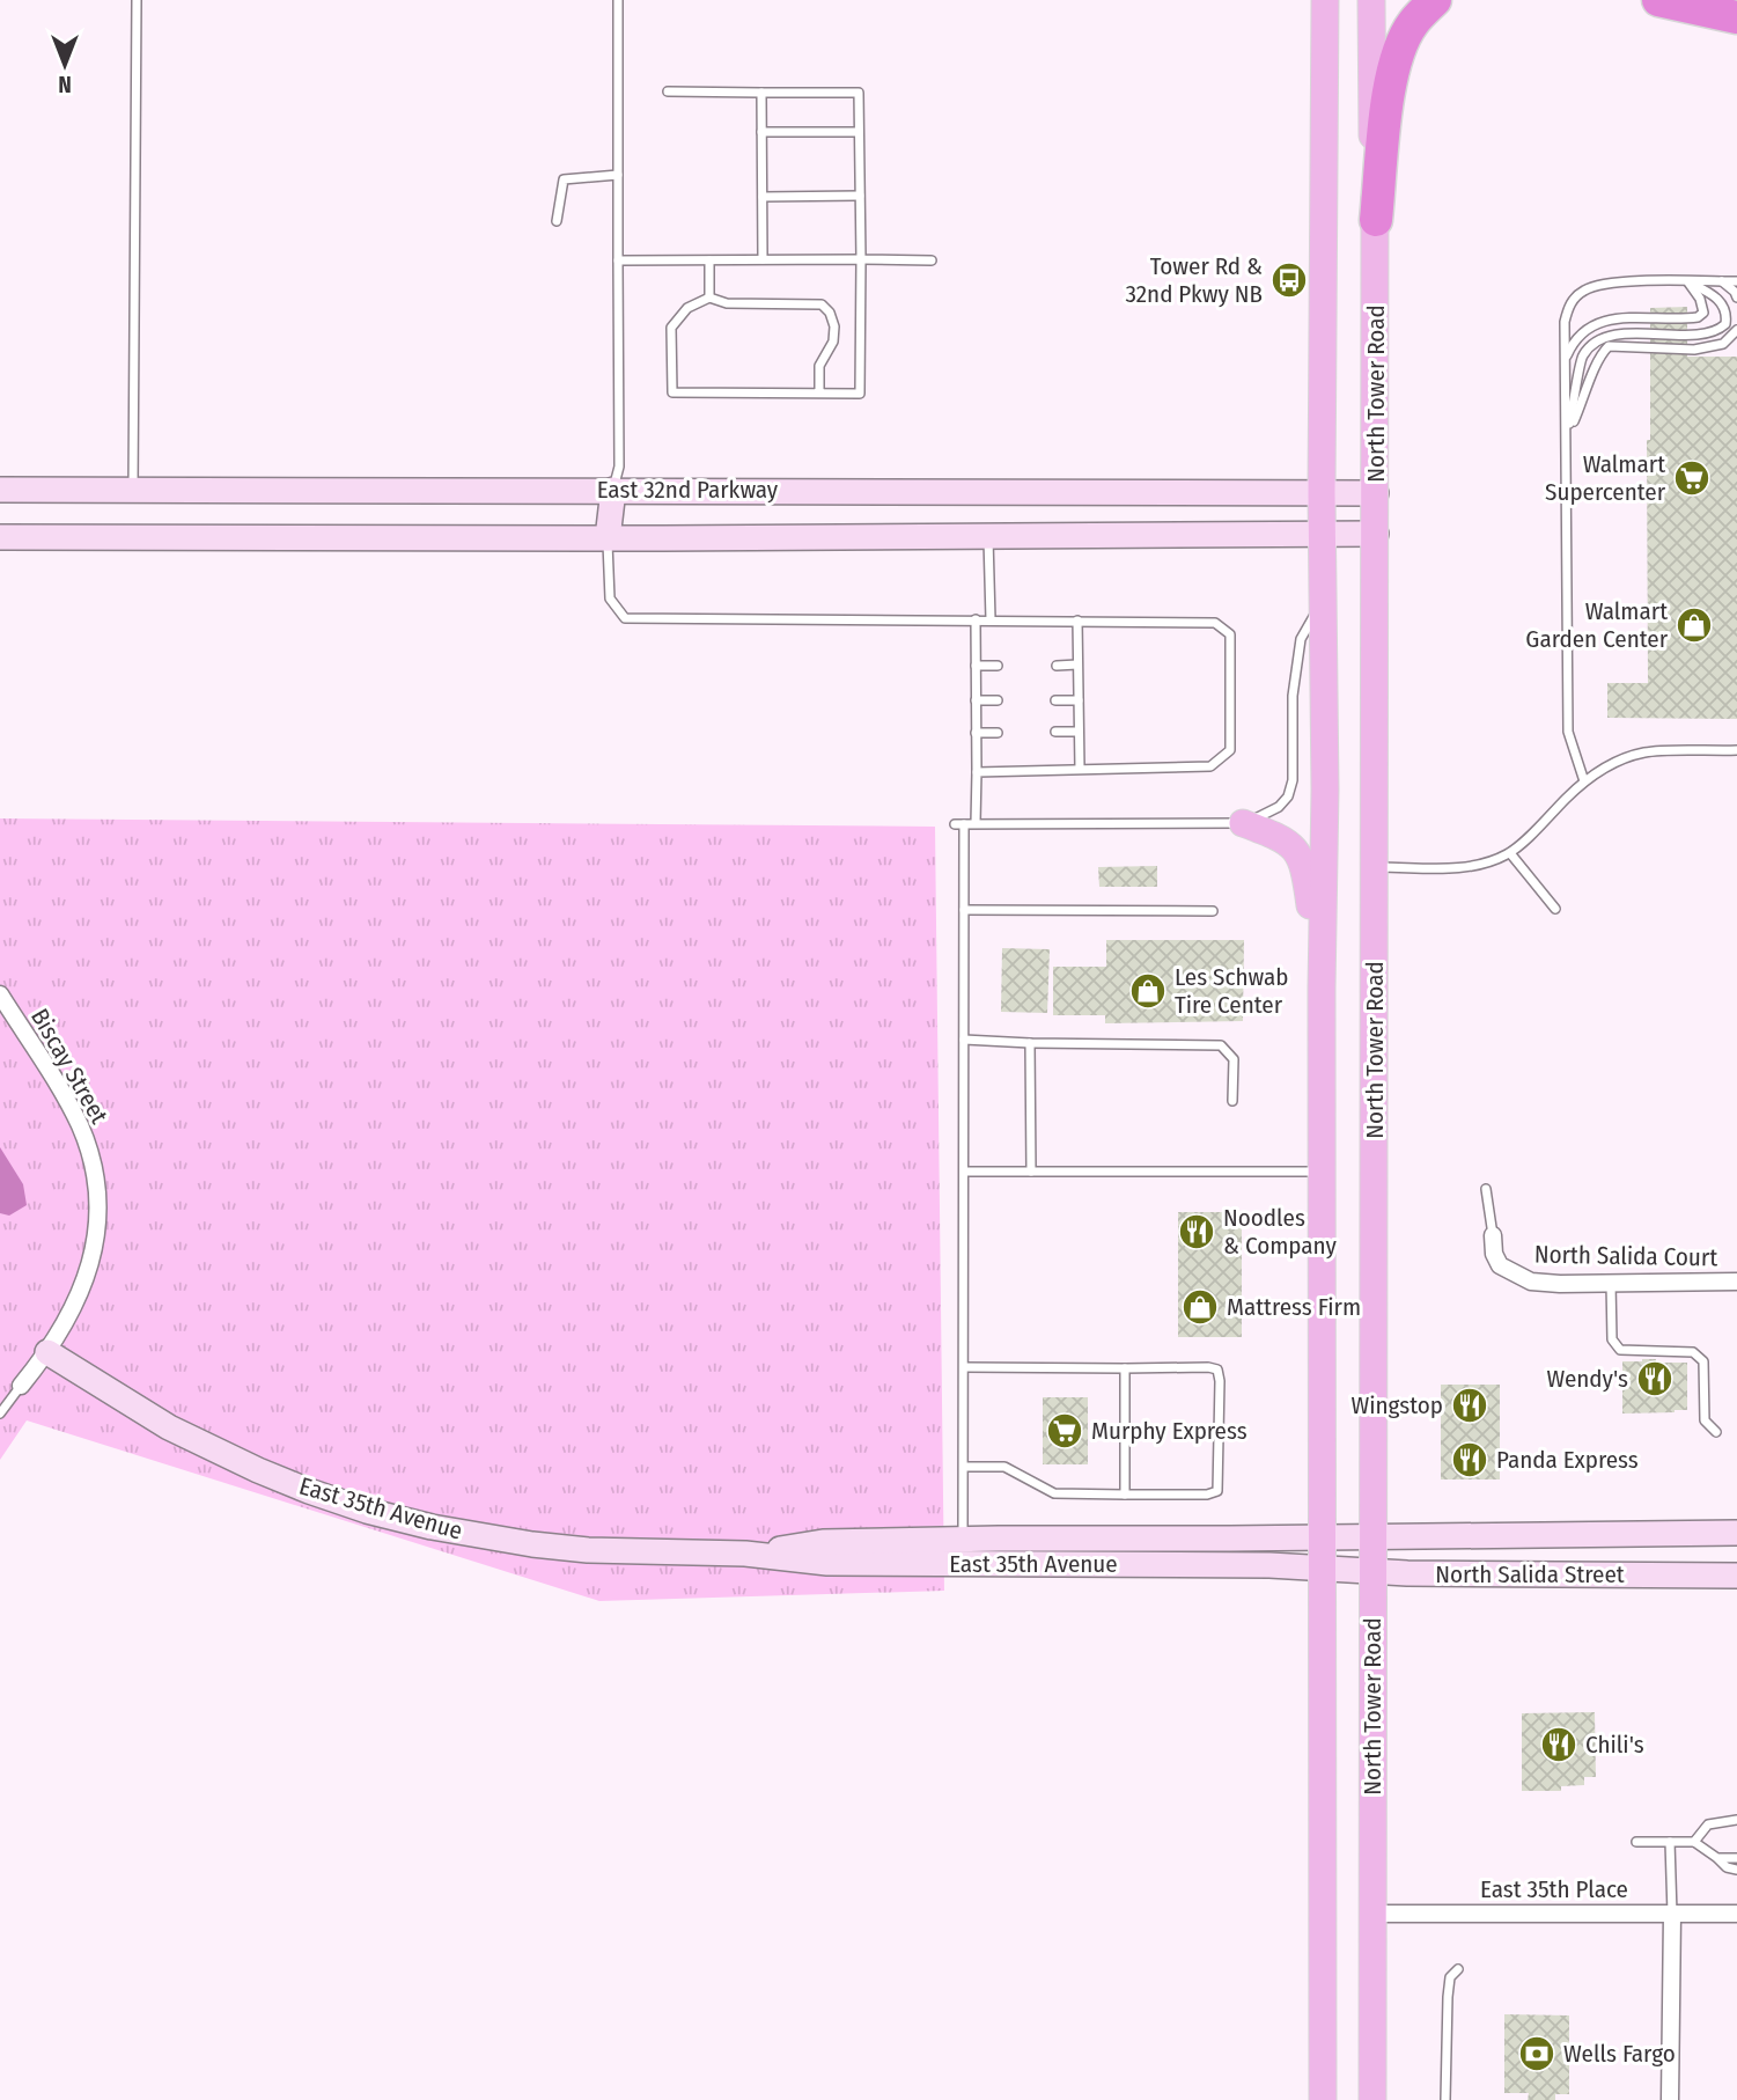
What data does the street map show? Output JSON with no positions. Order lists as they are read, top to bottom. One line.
{"streets":{"main road":["North Tower Road","East 32nd Parkway","East 35th Avenue","North Salida Street"],"street":["Biscay Street","North Salida Court","East 35th Place"]},"crossings":[["North Tower Road","East 32nd Parkway"],["North Tower Road","East 35th Avenue"],["North Tower Road","North Salida Street"],["North Tower Road","East 35th Place"],["Biscay Street","East 35th Avenue"],["East 35th Avenue","North Salida Street"]],"places":{"bus stop":["Tower Rd & 32nd Pkwy NB"],"supermarket":["Walmart Supercenter","Murphy Express"],"shop":["Walmart Garden Center","Les Schwab Tire Center","Mattress Firm"],"restaurant":["Noodles & Company","Wendy's","Wingstop","Panda Express","Chili's"],"bank":["Wells Fargo"]},"north":"bottom"}
